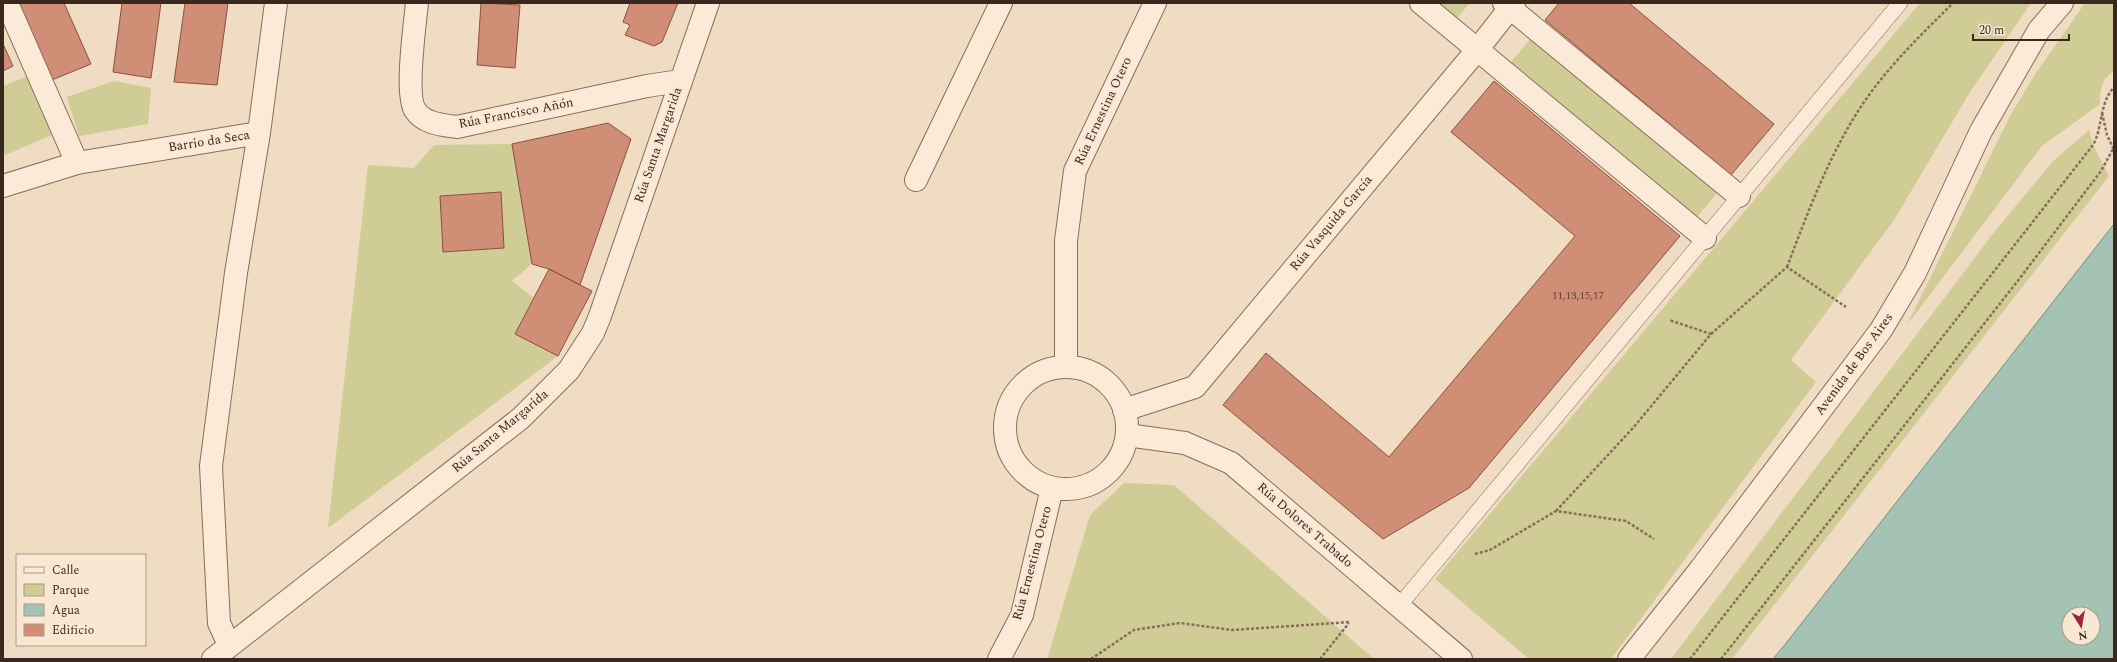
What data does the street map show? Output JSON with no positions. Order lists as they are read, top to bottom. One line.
{"streets":{"street":["Rúa Ernestina Otero","Rúa Francisco Añón","Barrio da Seca","Rúa Santa Margarida","Rúa Vasquida García","Avenida de Bos Aires","Rúa Dolores Trabado"]},"crossings":[["Rúa Ernestina Otero","Rúa Vasquida García"],["Rúa Ernestina Otero","Rúa Dolores Trabado"],["Rúa Francisco Añón","Rúa Santa Margarida"],["Rúa Vasquida García","Rúa Dolores Trabado"]],"house_numbers":["11,13,15,17"],"legend":["Calle","Parque","Agua","Edificio"],"scale_bar":"20 m","north":"bottom"}
